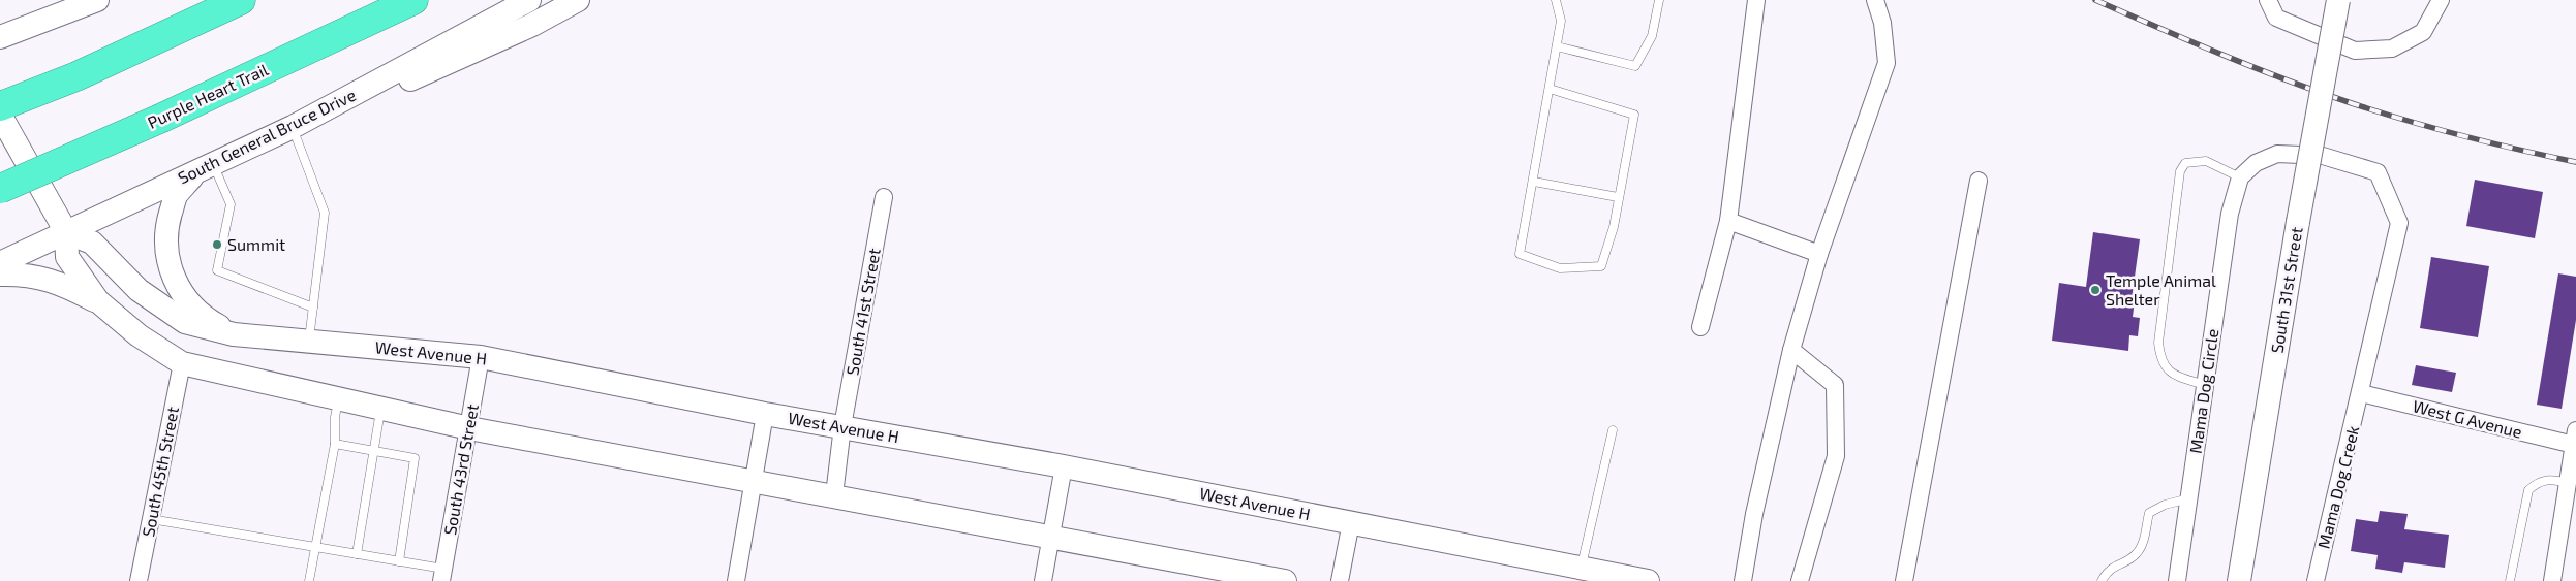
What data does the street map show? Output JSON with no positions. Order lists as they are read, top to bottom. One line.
{"streets":{"highway":["Purple Heart Trail"],"main road":["South General Bruce Drive","South 31st Street","West Avenue H"],"street":["South 41st Street","Mama Dog Circle","West G Avenue","South 43rd Street","South 45th Street","Mama Dog Creek"]},"crossings":[["South General Bruce Drive","West Avenue H"],["South 41st Street","West Avenue H"],["West Avenue H","South 43rd Street"],["West G Avenue","Mama Dog Creek"]],"places":["Summit","Temple Animal Shelter"]}
